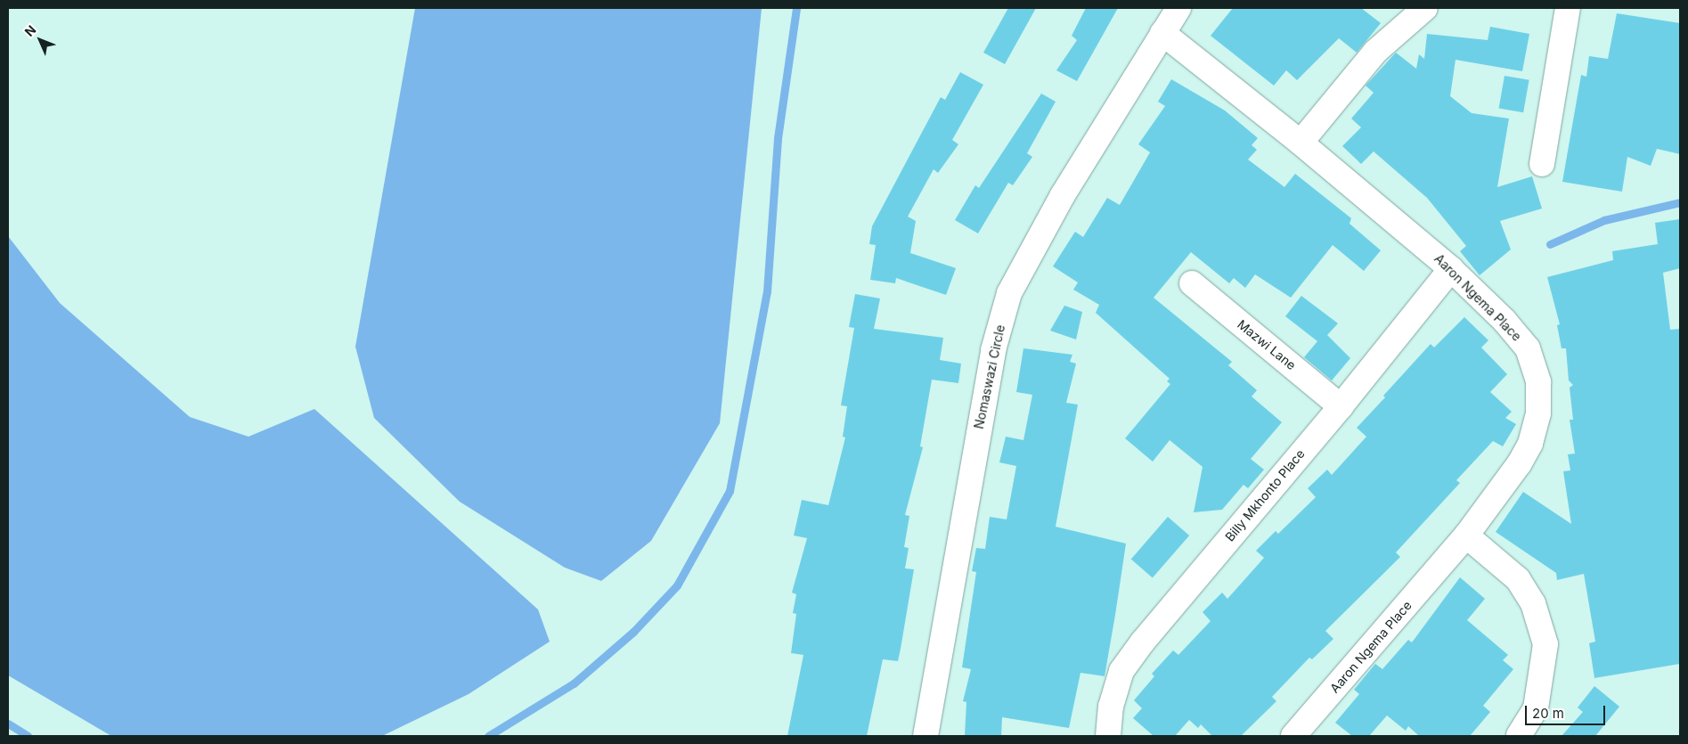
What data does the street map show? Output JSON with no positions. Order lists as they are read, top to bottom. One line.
{"streets":{"street":["Aaron Ngema Place","Mazwi Lane","Nomaswazi Circle","Billy Mkhonto Place"]},"crossings":[["Aaron Ngema Place","Nomaswazi Circle"],["Aaron Ngema Place","Billy Mkhonto Place"],["Mazwi Lane","Billy Mkhonto Place"]],"scale_bar":"20 m","north":"top left"}
